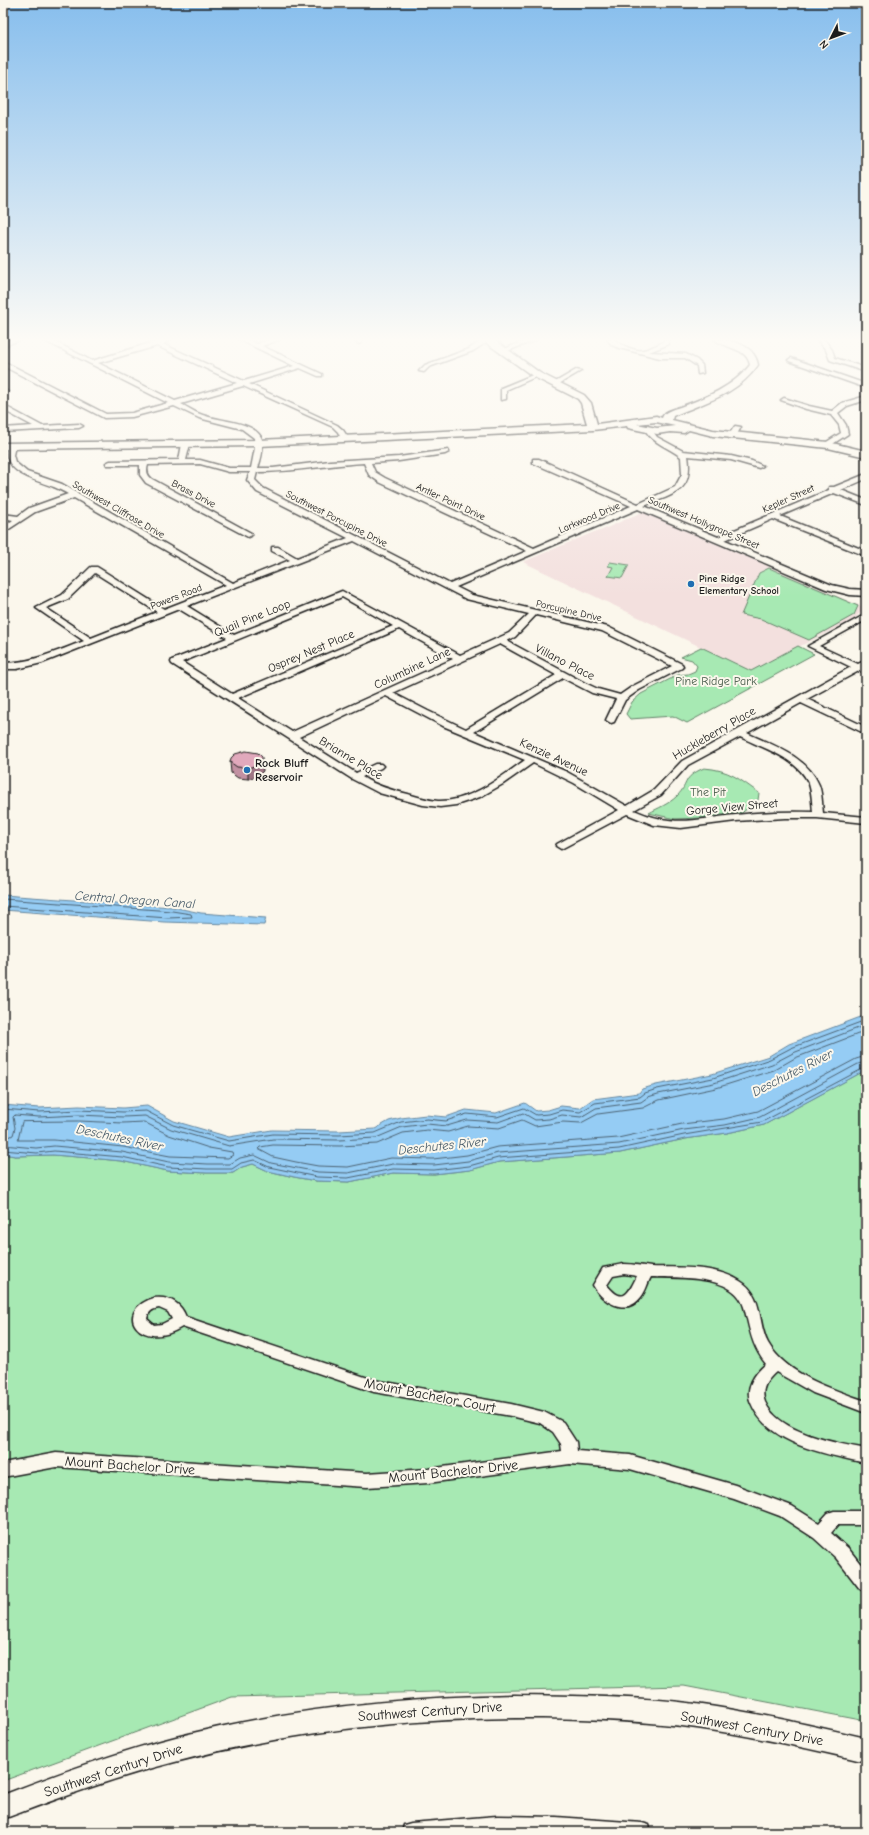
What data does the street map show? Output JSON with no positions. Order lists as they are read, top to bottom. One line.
{"streets":{"main road":["Southwest Century Drive"],"street":["Brass Drive","Kepler Street","Antler Point Drive","Southwest Cliffrose Drive","Larkwood Drive","Southwest Porcupine Drive","Southwest Hollygrape Street","Powers Road","Porcupine Drive","Quail Pine Loop","Osprey Nest Place","Villano Place","Columbine Lane","Huckleberry Place","Kenzie Avenue","Brianne Place","Gorge View Street","Mount Bachelor Court","Mount Bachelor Drive"]},"crossings":[["Kepler Street","Southwest Hollygrape Street"],["Antler Point Drive","Larkwood Drive"],["Southwest Cliffrose Drive","Powers Road"],["Larkwood Drive","Southwest Porcupine Drive"],["Larkwood Drive","Southwest Hollygrape Street"],["Larkwood Drive","Porcupine Drive"],["Southwest Porcupine Drive","Powers Road"],["Southwest Porcupine Drive","Porcupine Drive"],["Porcupine Drive","Villano Place"],["Porcupine Drive","Columbine Lane"],["Quail Pine Loop","Osprey Nest Place"],["Quail Pine Loop","Columbine Lane"],["Quail Pine Loop","Brianne Place"],["Villano Place","Columbine Lane"],["Columbine Lane","Kenzie Avenue"],["Columbine Lane","Brianne Place"],["Huckleberry Place","Kenzie Avenue"],["Huckleberry Place","Gorge View Street"],["Kenzie Avenue","Brianne Place"],["Kenzie Avenue","Gorge View Street"],["Mount Bachelor Court","Mount Bachelor Drive"]],"water":["Central Oregon Canal","Deschutes River"],"parks":["Pine Ridge Park","The Pit"],"places":["Pine Ridge Elementary School","Rock Bluff Reservoir"],"north":"bottom left"}
